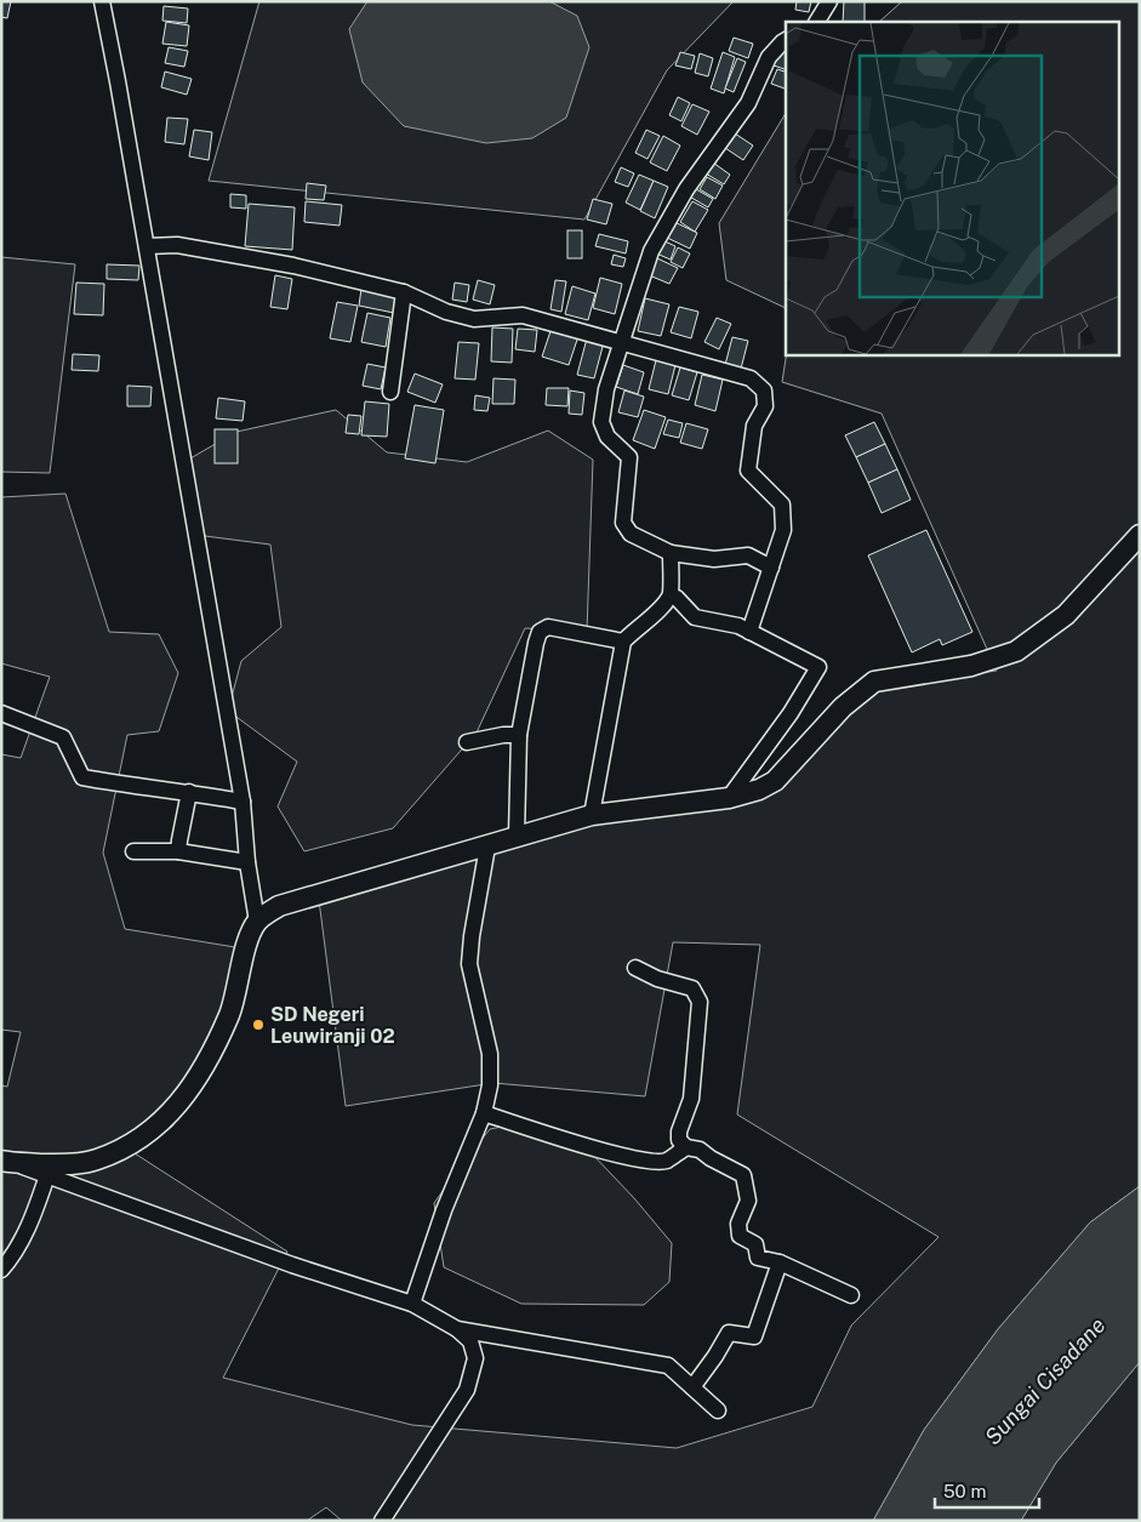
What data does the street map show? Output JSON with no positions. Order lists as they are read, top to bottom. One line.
{"water":["Sungai Cisadane"],"places":["SD Negeri Leuwiranji 02"],"scale_bar":"50 m"}
